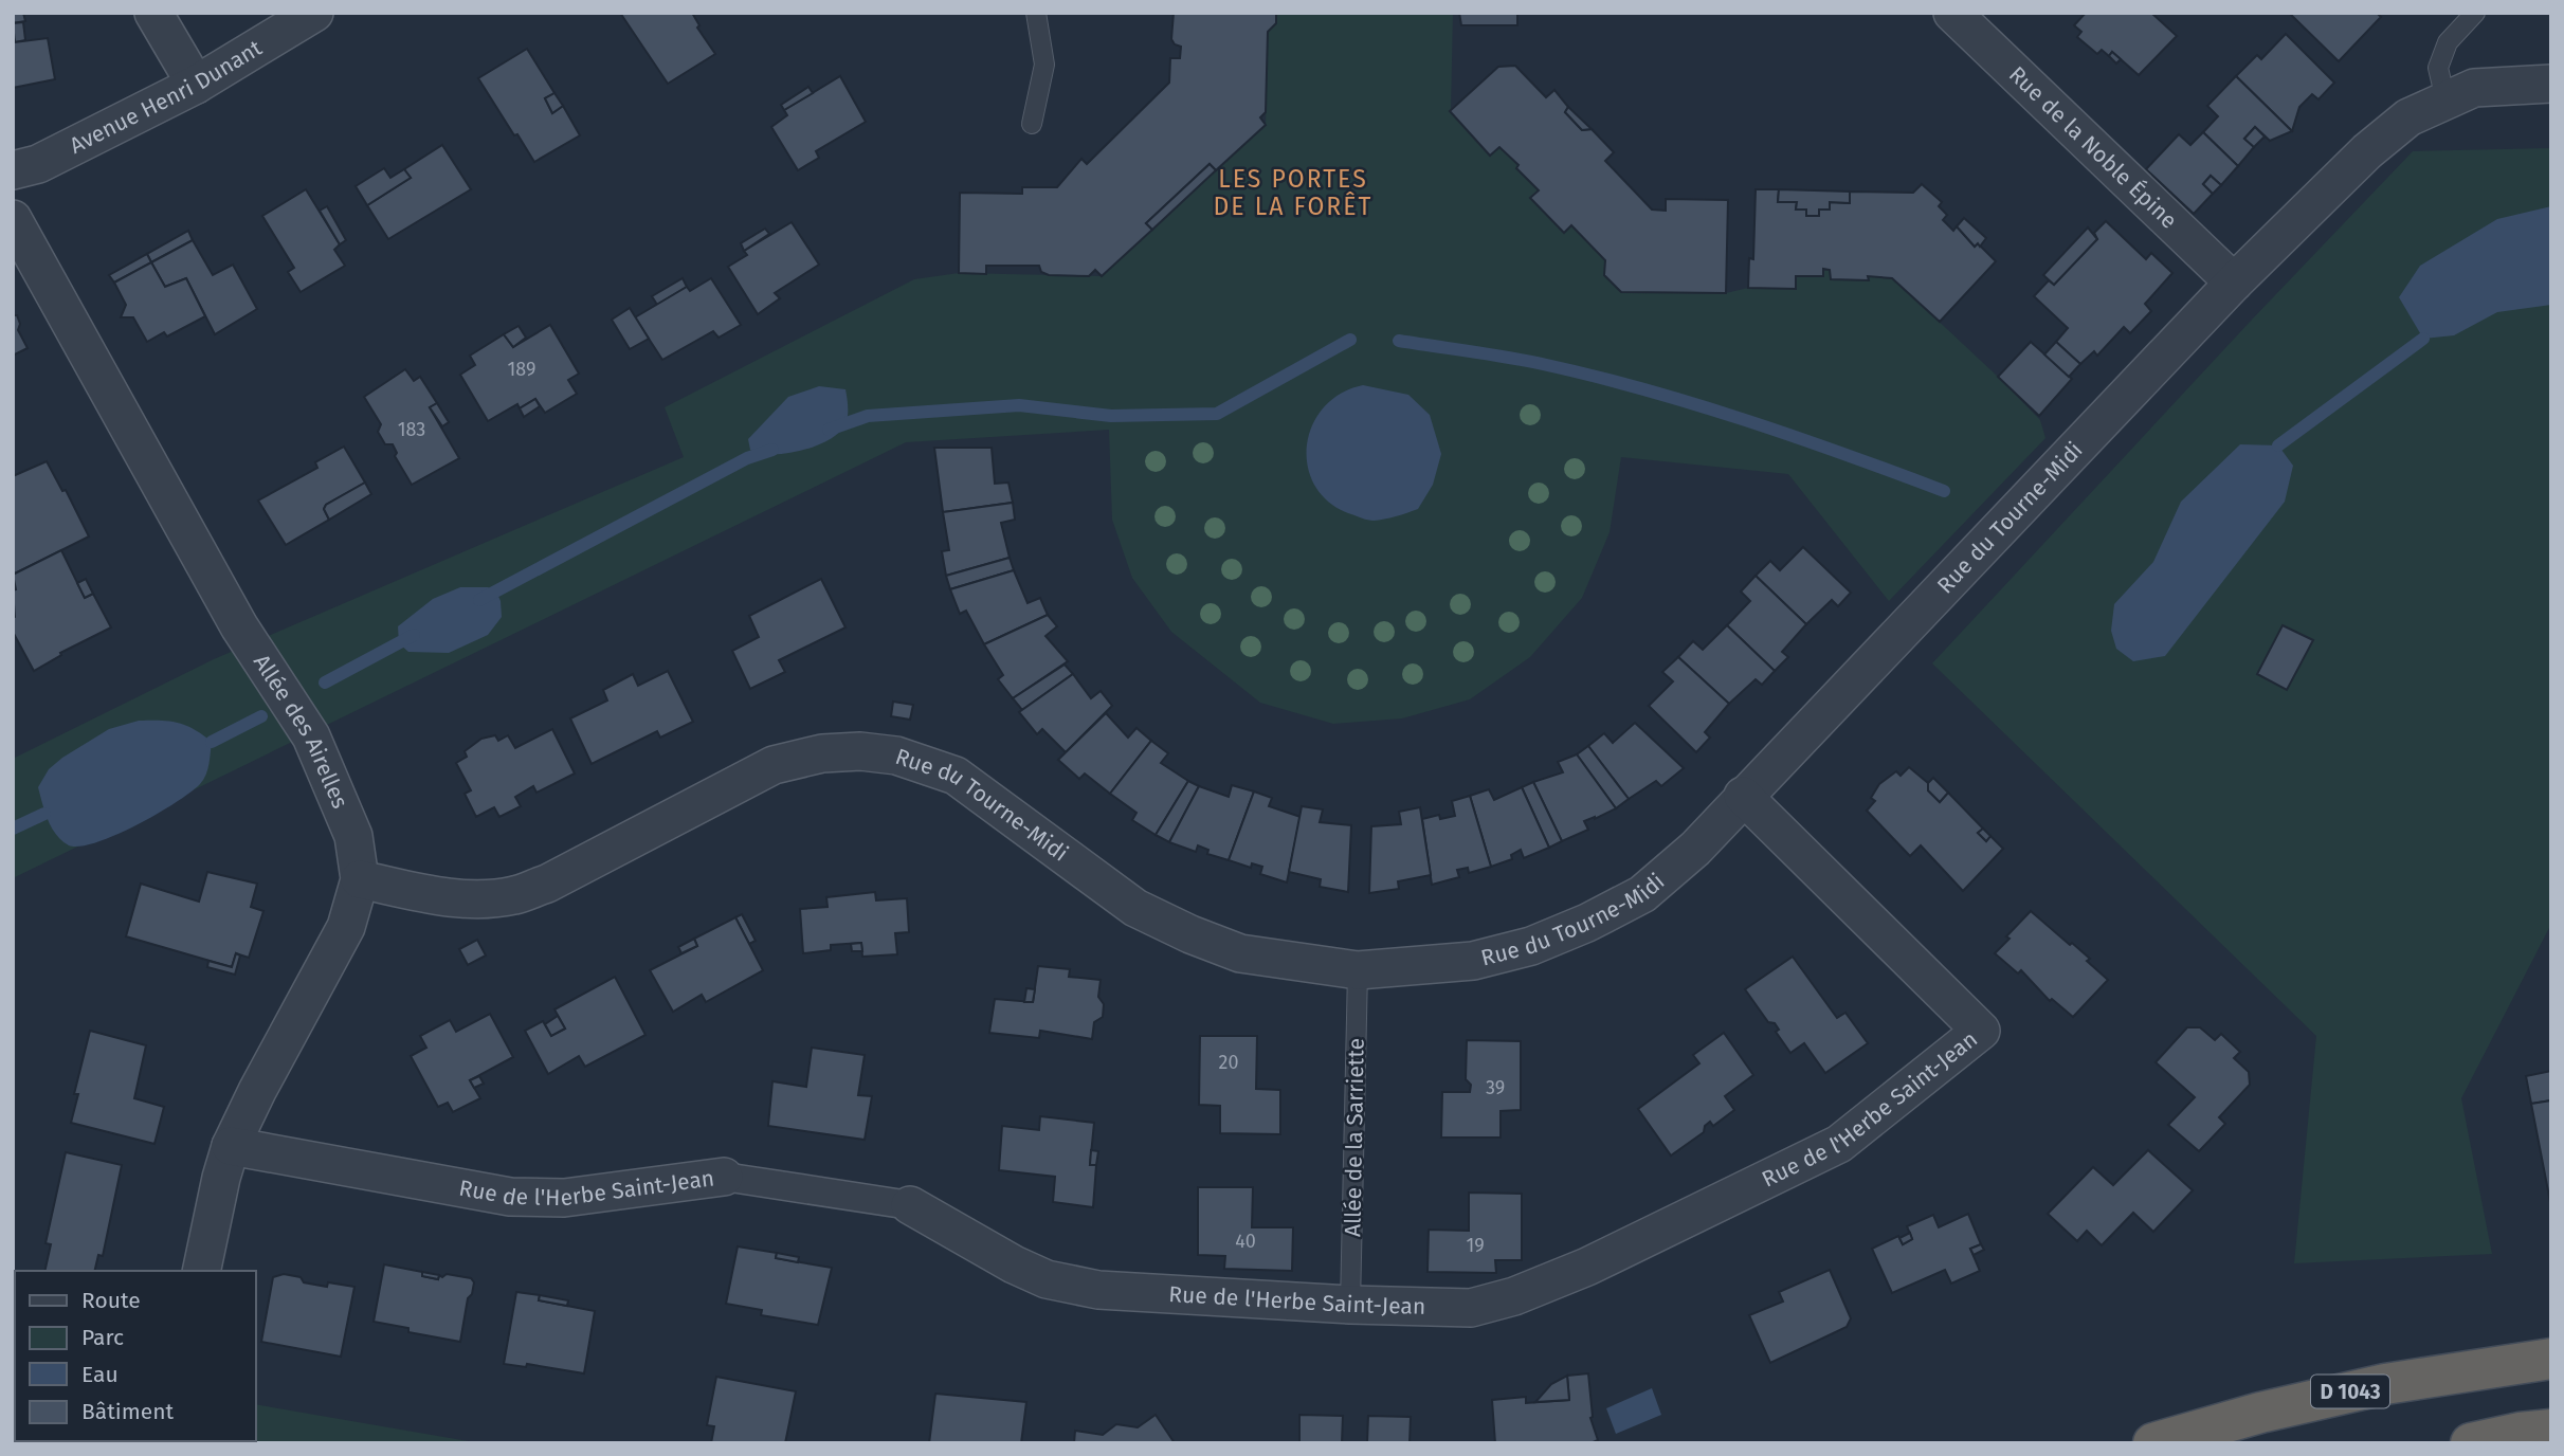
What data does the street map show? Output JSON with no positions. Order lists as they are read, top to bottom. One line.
{"streets":{"highway":["D 1043"],"street":["Avenue Henri Dunant","Rue de la Noble Épine","Rue du Tourne-Midi","Allée des Airelles","Rue de l'Herbe Saint-Jean"],"lane":["Allée de la Sarriette"]},"crossings":[["Rue de la Noble Épine","Rue du Tourne-Midi"],["Rue du Tourne-Midi","Allée des Airelles"],["Rue du Tourne-Midi","Rue de l'Herbe Saint-Jean"],["Rue du Tourne-Midi","Allée de la Sarriette"],["Allée des Airelles","Rue de l'Herbe Saint-Jean"],["Rue de l'Herbe Saint-Jean","Allée de la Sarriette"]],"districts":["LES PORTES DE LA FORÊT"],"house_numbers":["189","183","20","39","40","19"],"legend":["Route","Parc","Eau","Bâtiment"]}
